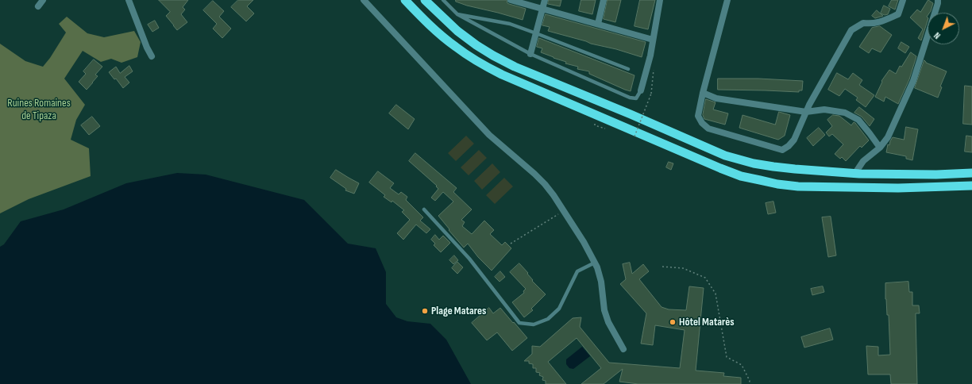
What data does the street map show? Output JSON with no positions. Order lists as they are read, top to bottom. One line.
{"parks":["Ruines Romaines de Tipaza"],"places":["Plage Matares","Hôtel Matarès"],"north":"bottom left"}
